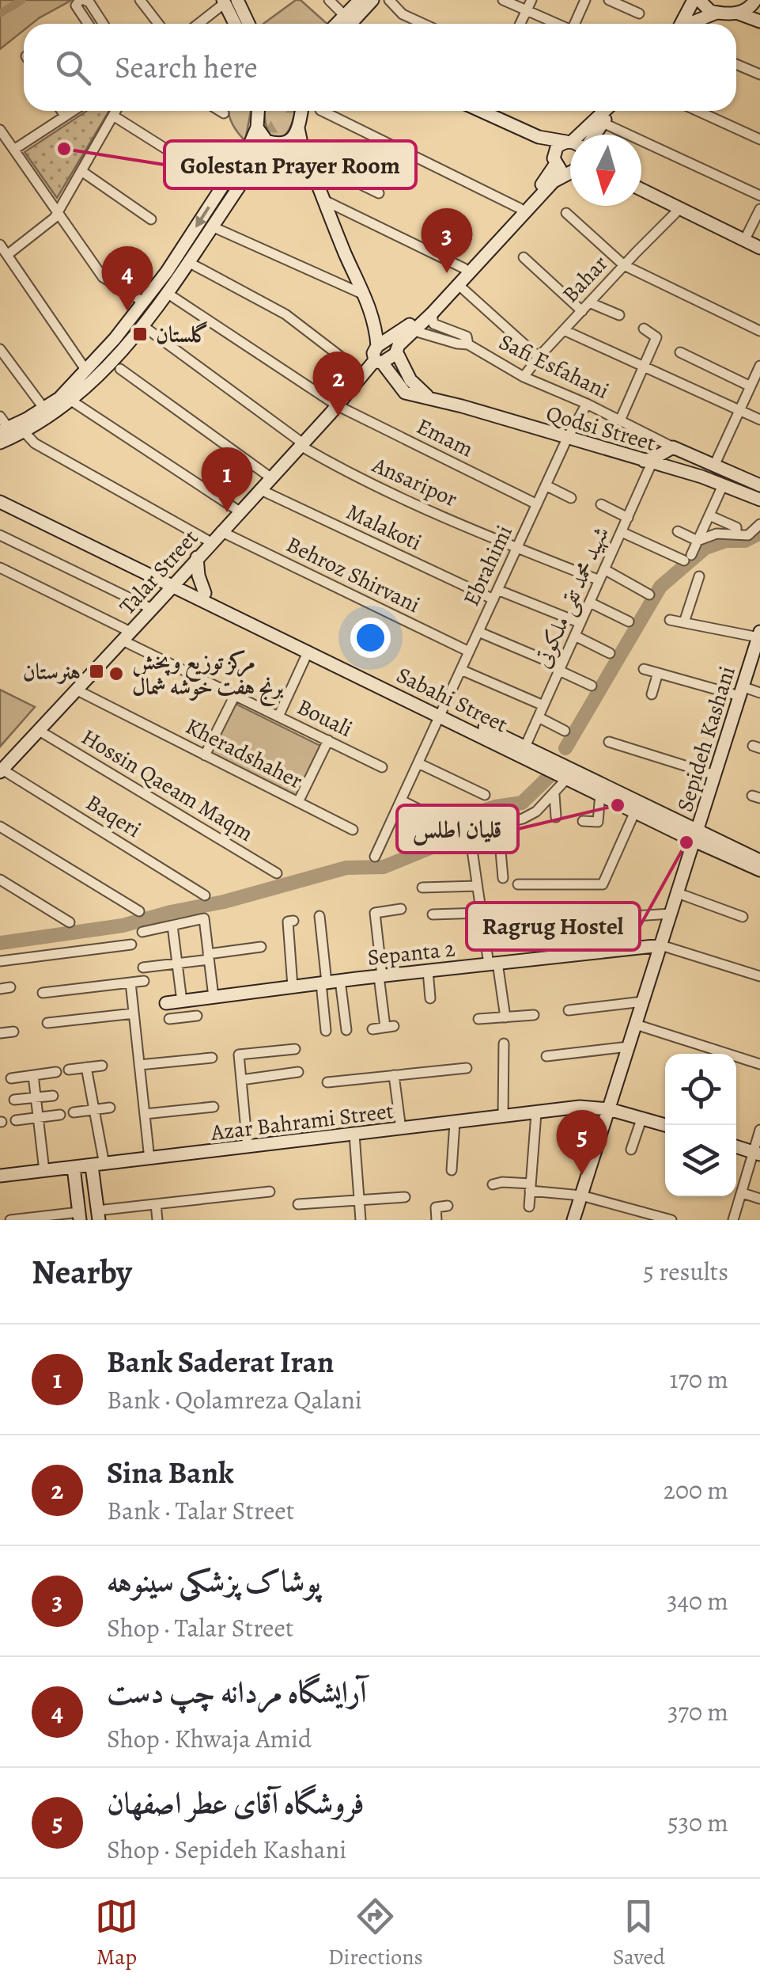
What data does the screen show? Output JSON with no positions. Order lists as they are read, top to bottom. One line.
{"streets":{"street":["Bahar","Safi Esfahani","Qodsi Street","Emam","Ansaripor","Malakoti","Ebrahimi","Talar Street","Behroz Shirvani","شهید محمد تقی ملکوتی","Sabahi Street","Bouali","Sepideh Kashani","Kheradshaher","Hossin Qaeam Maqm","Baqeri","Sepanta 2","Azar Bahrami Street"]},"crossings":[["Bahar","Safi Esfahani"],["Safi Esfahani","Qodsi Street"],["Safi Esfahani","Ebrahimi"],["Qodsi Street","Ebrahimi"],["Qodsi Street","Talar Street"],["Qodsi Street","شهید محمد تقی ملکوتی"],["Emam","Ebrahimi"],["Emam","Talar Street"],["Ansaripor","Ebrahimi"],["Ansaripor","Talar Street"],["Ansaripor","شهید محمد تقی ملکوتی"],["Malakoti","Ebrahimi"],["Malakoti","Talar Street"],["Ebrahimi","Behroz Shirvani"],["Ebrahimi","Sabahi Street"],["Talar Street","Behroz Shirvani"],["Talar Street","Sabahi Street"],["Talar Street","Bouali"],["Talar Street","Kheradshaher"],["Talar Street","Hossin Qaeam Maqm"],["Talar Street","Baqeri"],["شهید محمد تقی ملکوتی","Sabahi Street"],["Sabahi Street","Sepideh Kashani"],["Sepideh Kashani","Sepanta 2"],["Sepideh Kashani","Azar Bahrami Street"]],"places":{"other":["Golestan Prayer Room","مرکز توزیع وپخش برنج هفت خوشه شمال","قلیان اطلس","Ragrug Hostel"],"transit":["گلستان","هنرستان"]},"north":"bottom","page":{"search":"Search here","pins":["3","4","2","1","5"],"heading":["Nearby","5 results"],"list":[{"mark":"1","name":"Bank Saderat Iran","note":"Bank · Qolamreza Qalani","value":"170 m"},{"mark":"2","name":"Sina Bank","note":"Bank · Talar Street","value":"200 m"},{"mark":"3","name":"پوشاک پزشکی سینوهه","note":"Shop · Talar Street","value":"340 m"},{"mark":"4","name":"آرایشگاه مردانه چپ دست","note":"Shop · Khwaja Amid","value":"370 m"},{"mark":"5","name":"فروشگاه آقای عطر اصفهان","note":"Shop · Sepideh Kashani","value":"530 m"}],"nav":["Map","Directions","Saved"]}}
